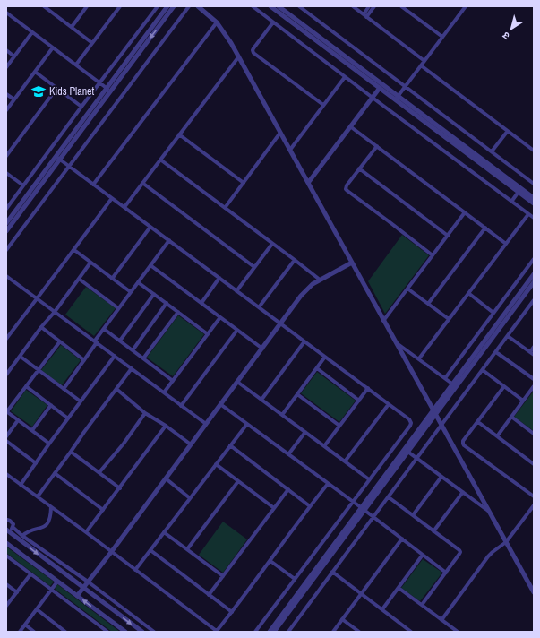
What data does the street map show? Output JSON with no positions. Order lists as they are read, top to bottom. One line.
{"places":{"school or university":["Kids Planet"]},"north":"bottom left"}
